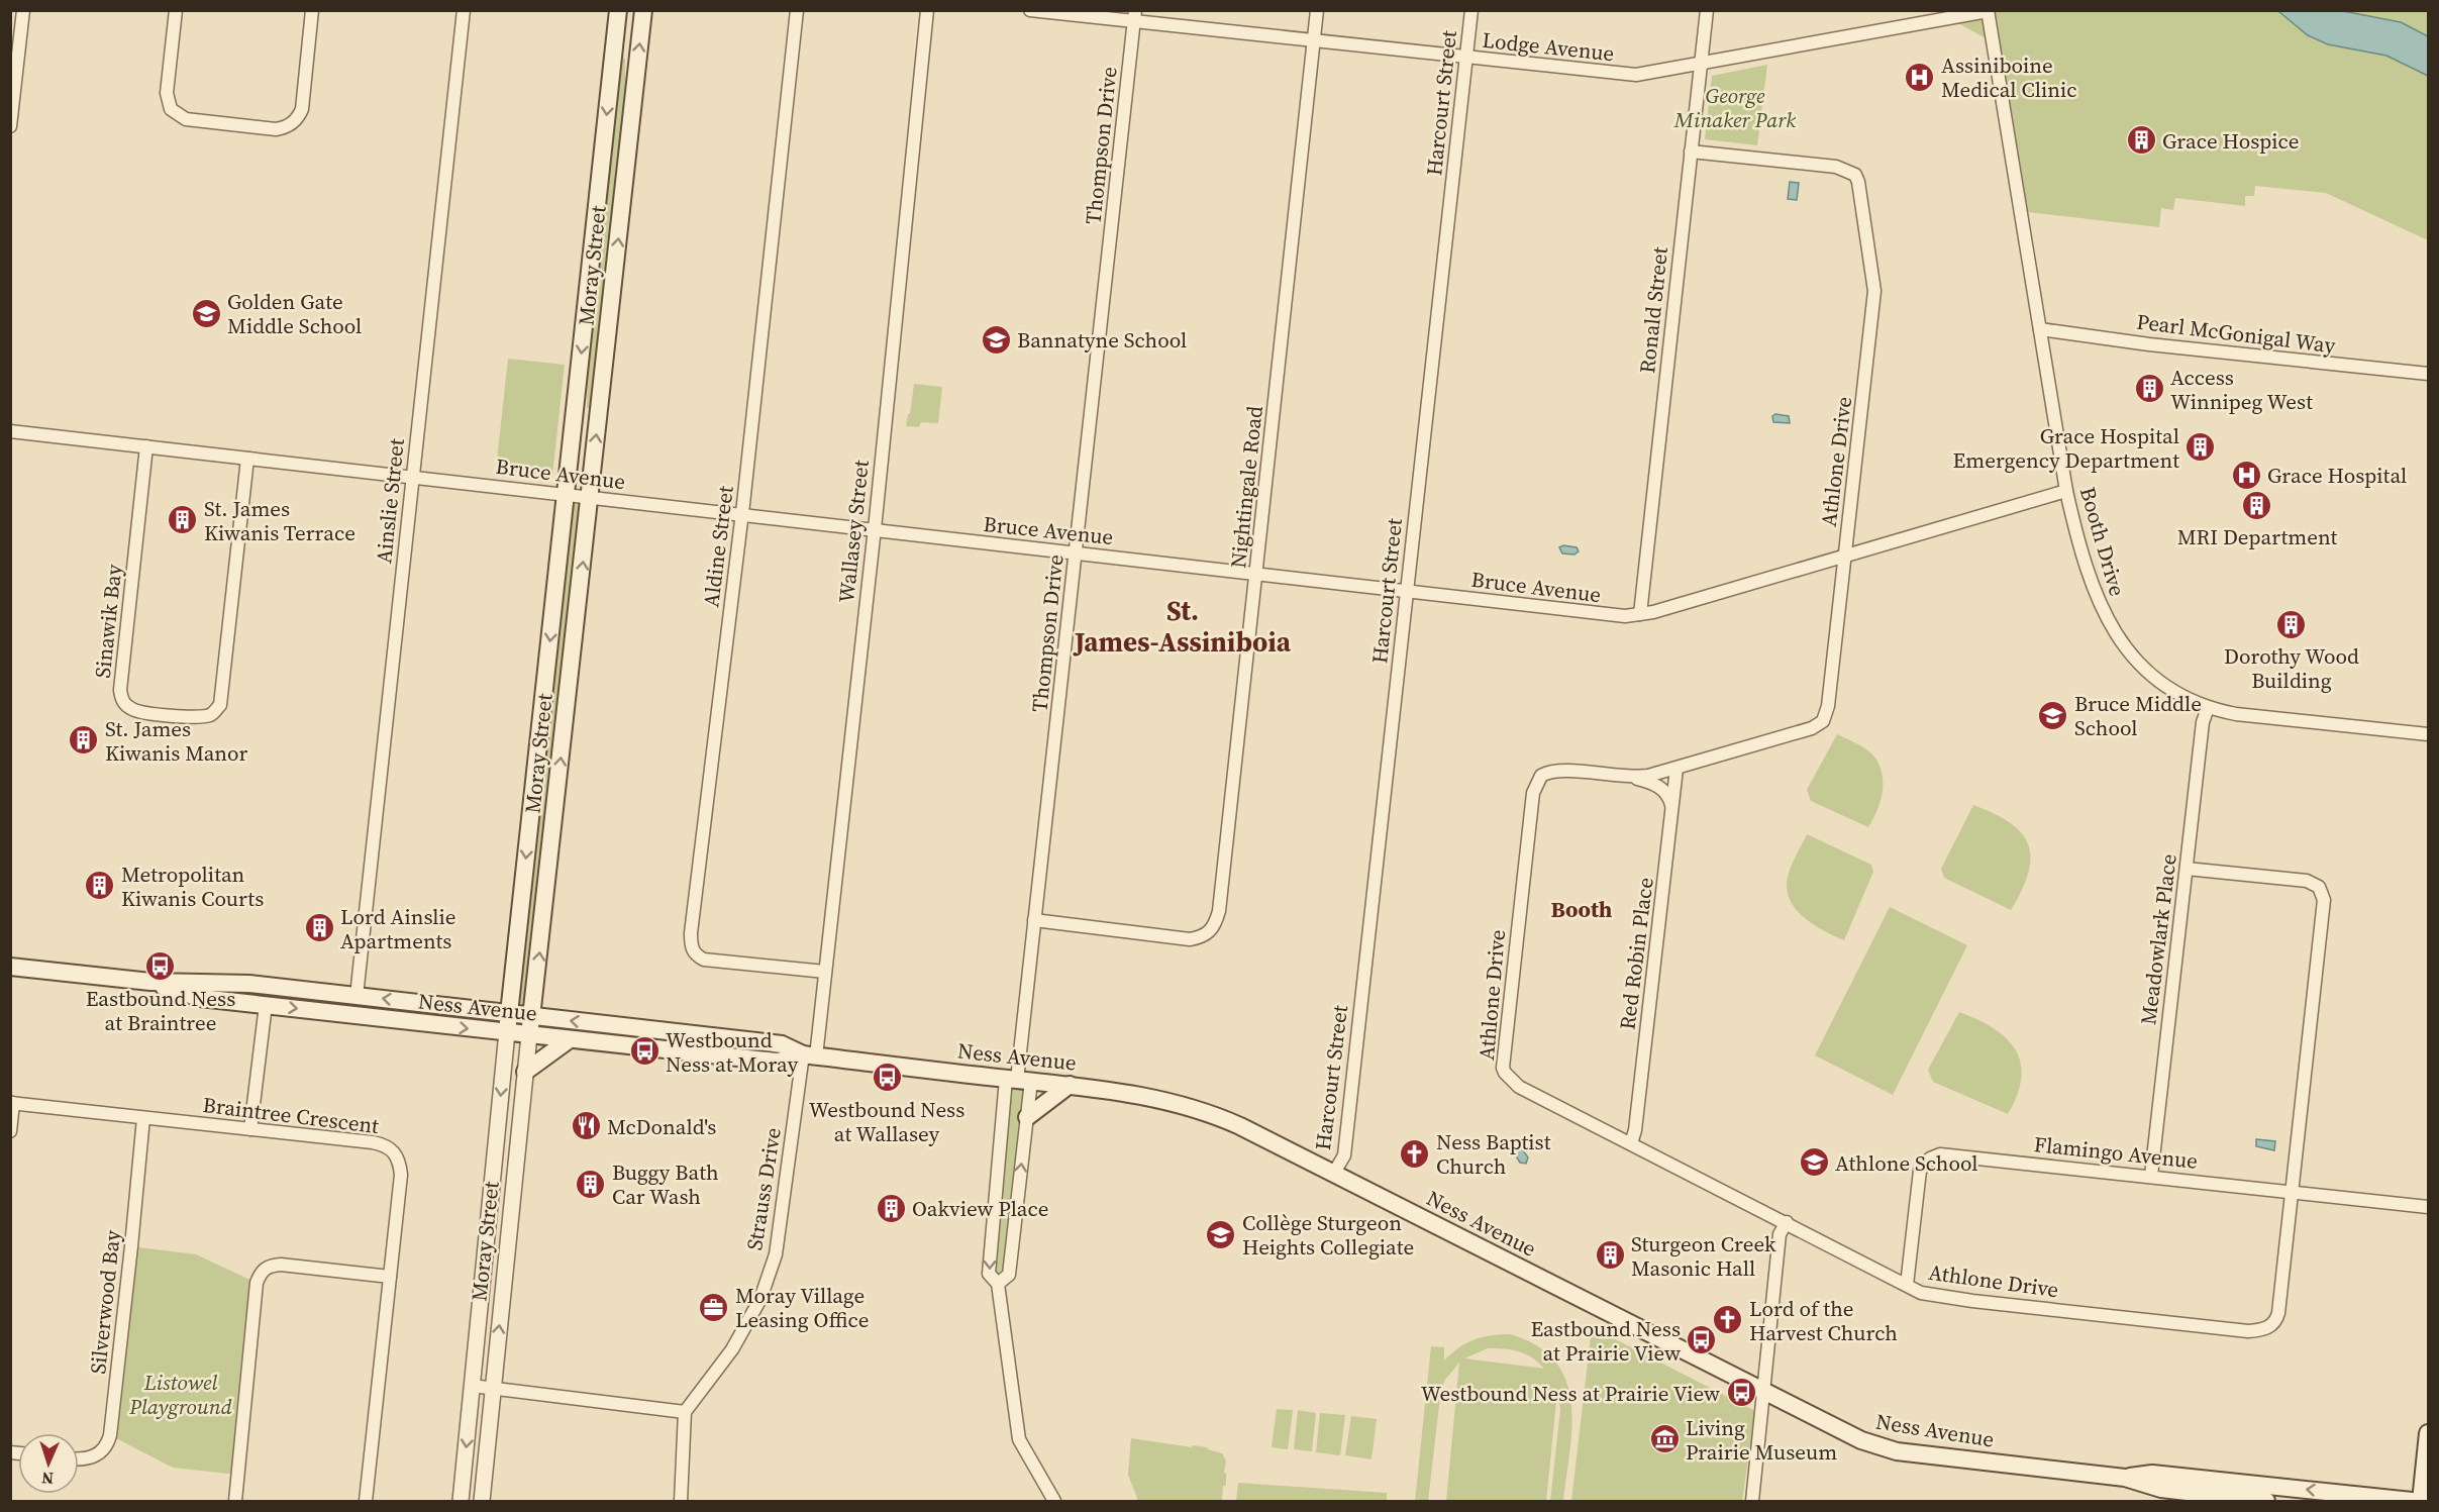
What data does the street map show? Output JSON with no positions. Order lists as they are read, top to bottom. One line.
{"streets":{"main road":["Moray Street","Ness Avenue"],"street":["Lodge Avenue","Harcourt Street","Thompson Drive","Ronald Street","Pearl McGonigal Way","Athlone Drive","Bruce Avenue","Nightingale Road","Ainslie Street","Wallasey Street","Booth Drive","Aldine Street","Sinawik Bay","Meadowlark Place","Red Robin Place","Braintree Crescent","Flamingo Avenue","Strauss Drive","Silverwood Bay"]},"crossings":[["Lodge Avenue","Harcourt Street"],["Lodge Avenue","Thompson Drive"],["Lodge Avenue","Ronald Street"],["Lodge Avenue","Nightingale Road"],["Lodge Avenue","Booth Drive"],["Harcourt Street","Bruce Avenue"],["Harcourt Street","Ness Avenue"],["Thompson Drive","Bruce Avenue"],["Thompson Drive","Nightingale Road"],["Thompson Drive","Ness Avenue"],["Moray Street","Bruce Avenue"],["Moray Street","Ness Avenue"],["Ronald Street","Athlone Drive"],["Ronald Street","Bruce Avenue"],["Pearl McGonigal Way","Booth Drive"],["Athlone Drive","Bruce Avenue"],["Athlone Drive","Meadowlark Place"],["Athlone Drive","Red Robin Place"],["Athlone Drive","Flamingo Avenue"],["Bruce Avenue","Nightingale Road"],["Bruce Avenue","Ainslie Street"],["Bruce Avenue","Wallasey Street"],["Bruce Avenue","Booth Drive"],["Bruce Avenue","Aldine Street"],["Bruce Avenue","Sinawik Bay"],["Ainslie Street","Ness Avenue"],["Wallasey Street","Aldine Street"],["Wallasey Street","Ness Avenue"],["Wallasey Street","Strauss Drive"],["Booth Drive","Meadowlark Place"],["Meadowlark Place","Flamingo Avenue"],["Ness Avenue","Strauss Drive"],["Braintree Crescent","Silverwood Bay"]],"districts":["St. James-Assiniboia","Booth"],"parks":["George Minaker Park","Listowel Playground"],"places":{"hospital":["Assiniboine Medical Clinic","Grace Hospital"],"building":["Grace Hospice","Access Winnipeg West","Grace Hospital Emergency Department","MRI Department","St. James Kiwanis Terrace","Dorothy Wood Building","St. James Kiwanis Manor","Metropolitan Kiwanis Courts","Lord Ainslie Apartments","Buggy Bath Car Wash","Oakview Place","Sturgeon Creek Masonic Hall"],"school or university":["Golden Gate Middle School","Bannatyne School","Bruce Middle School","Athlone School","Collège Sturgeon Heights Collegiate"],"bus stop":["Eastbound Ness at Braintree","Westbound Ness at Moray","Westbound Ness at Wallasey","Eastbound Ness at Prairie View","Westbound Ness at Prairie View"],"restaurant":["McDonald's"],"church":["Ness Baptist Church","Lord of the Harvest Church"],"office":["Moray Village Leasing Office"],"museum":["Living Prairie Museum"]},"north":"bottom"}
